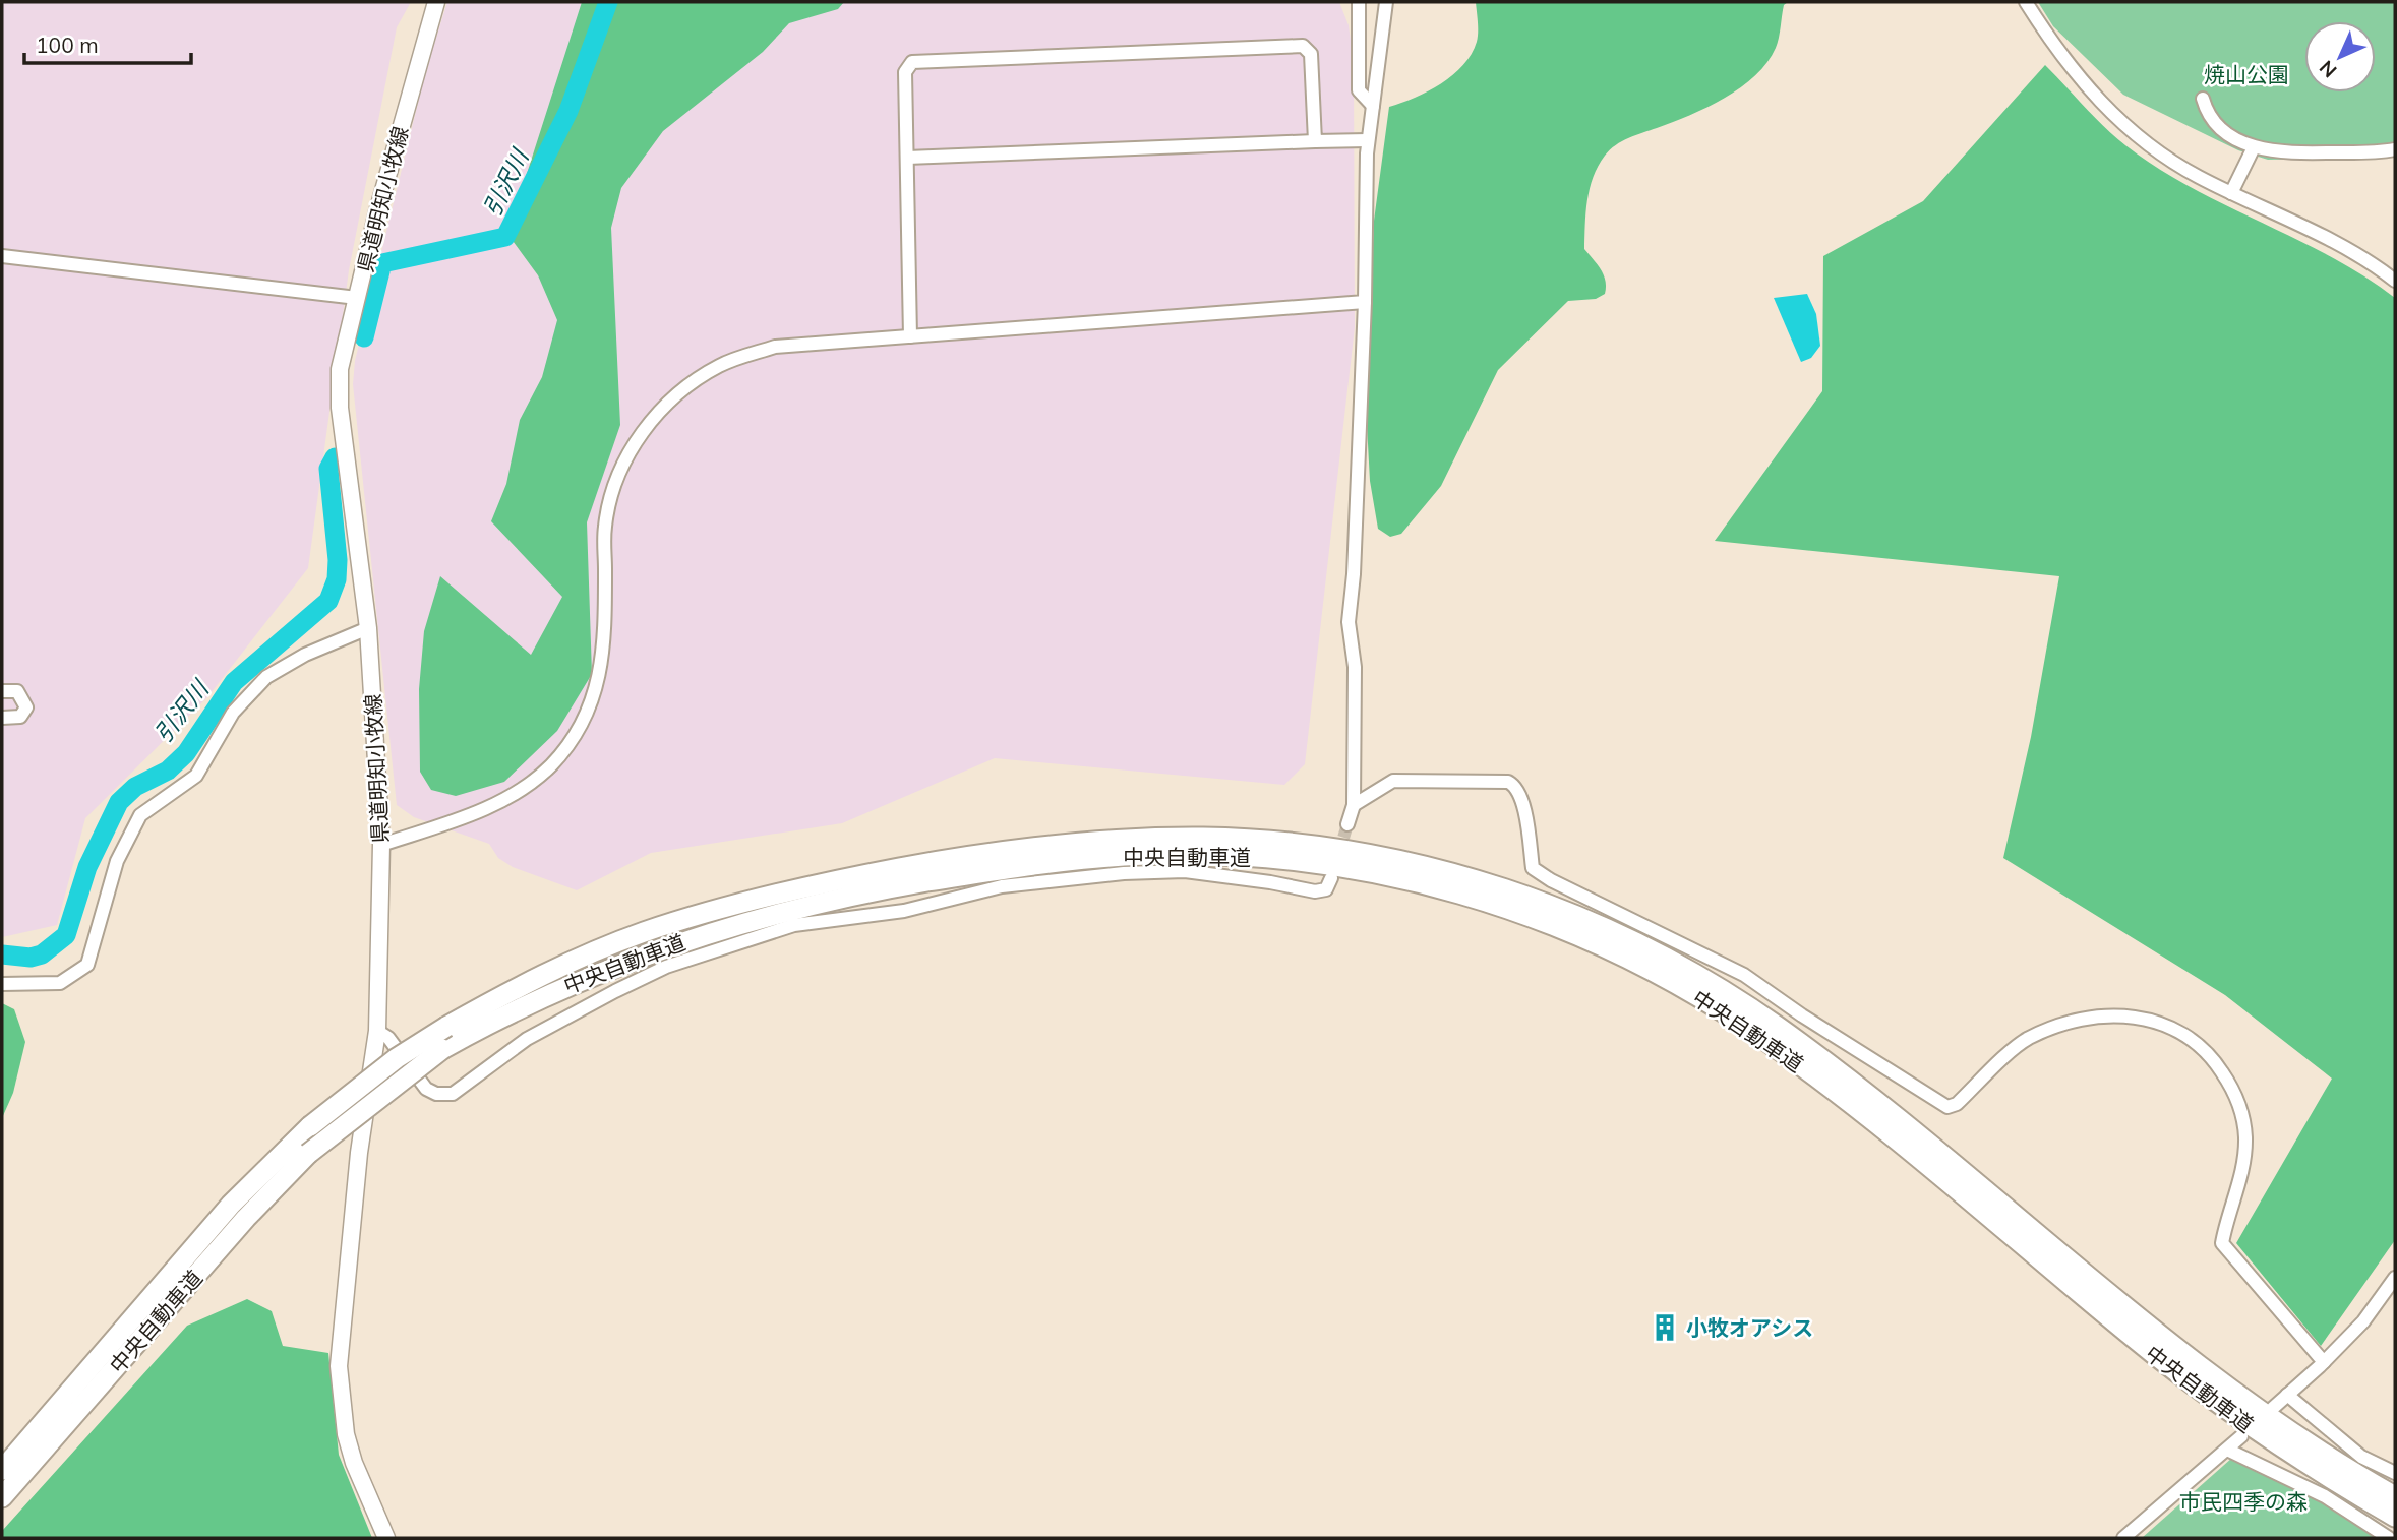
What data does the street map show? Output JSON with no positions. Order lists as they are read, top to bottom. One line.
{"streets":{"highway":["中央自動車道"],"main road":["県道明知小牧線"]},"water":["引沢川"],"parks":["焼山公園","市民四季の森"],"places":{"building":["小牧オアシス"]},"scale_bar":"100 m","north":"bottom left"}
